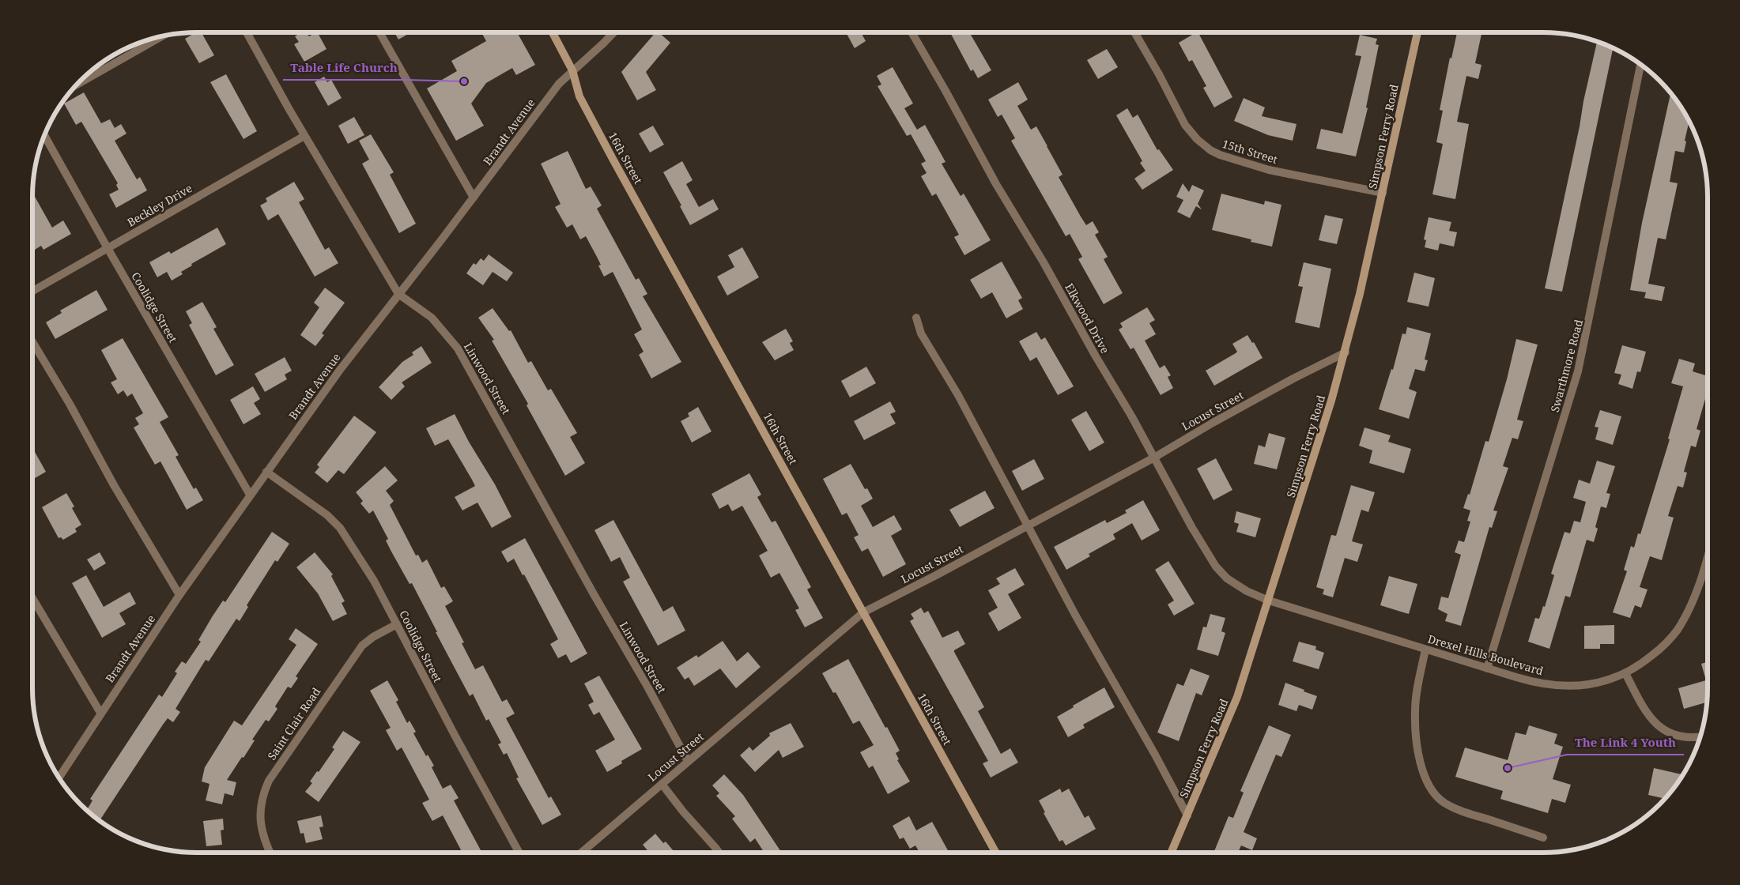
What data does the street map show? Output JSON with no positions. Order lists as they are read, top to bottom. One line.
{"streets":{"street":["Brandt Avenue","Simpson Ferry Road","15th Street","16th Street","Beckley Drive","Coolidge Street","Elkwood Drive","Swarthmore Road","Linwood Street","Locust Street","Drexel Hills Boulevard","Saint Clair Road"]},"crossings":[["Brandt Avenue","16th Street"],["Brandt Avenue","Coolidge Street"],["Brandt Avenue","Linwood Street"],["Simpson Ferry Road","15th Street"],["Simpson Ferry Road","Elkwood Drive"],["Simpson Ferry Road","Locust Street"],["Simpson Ferry Road","Drexel Hills Boulevard"],["16th Street","Locust Street"],["Beckley Drive","Coolidge Street"],["Beckley Drive","Linwood Street"],["Coolidge Street","Saint Clair Road"],["Elkwood Drive","Locust Street"],["Elkwood Drive","Drexel Hills Boulevard"],["Swarthmore Road","Drexel Hills Boulevard"],["Linwood Street","Locust Street"]],"places":["Table Life Church","The Link 4 Youth"]}
